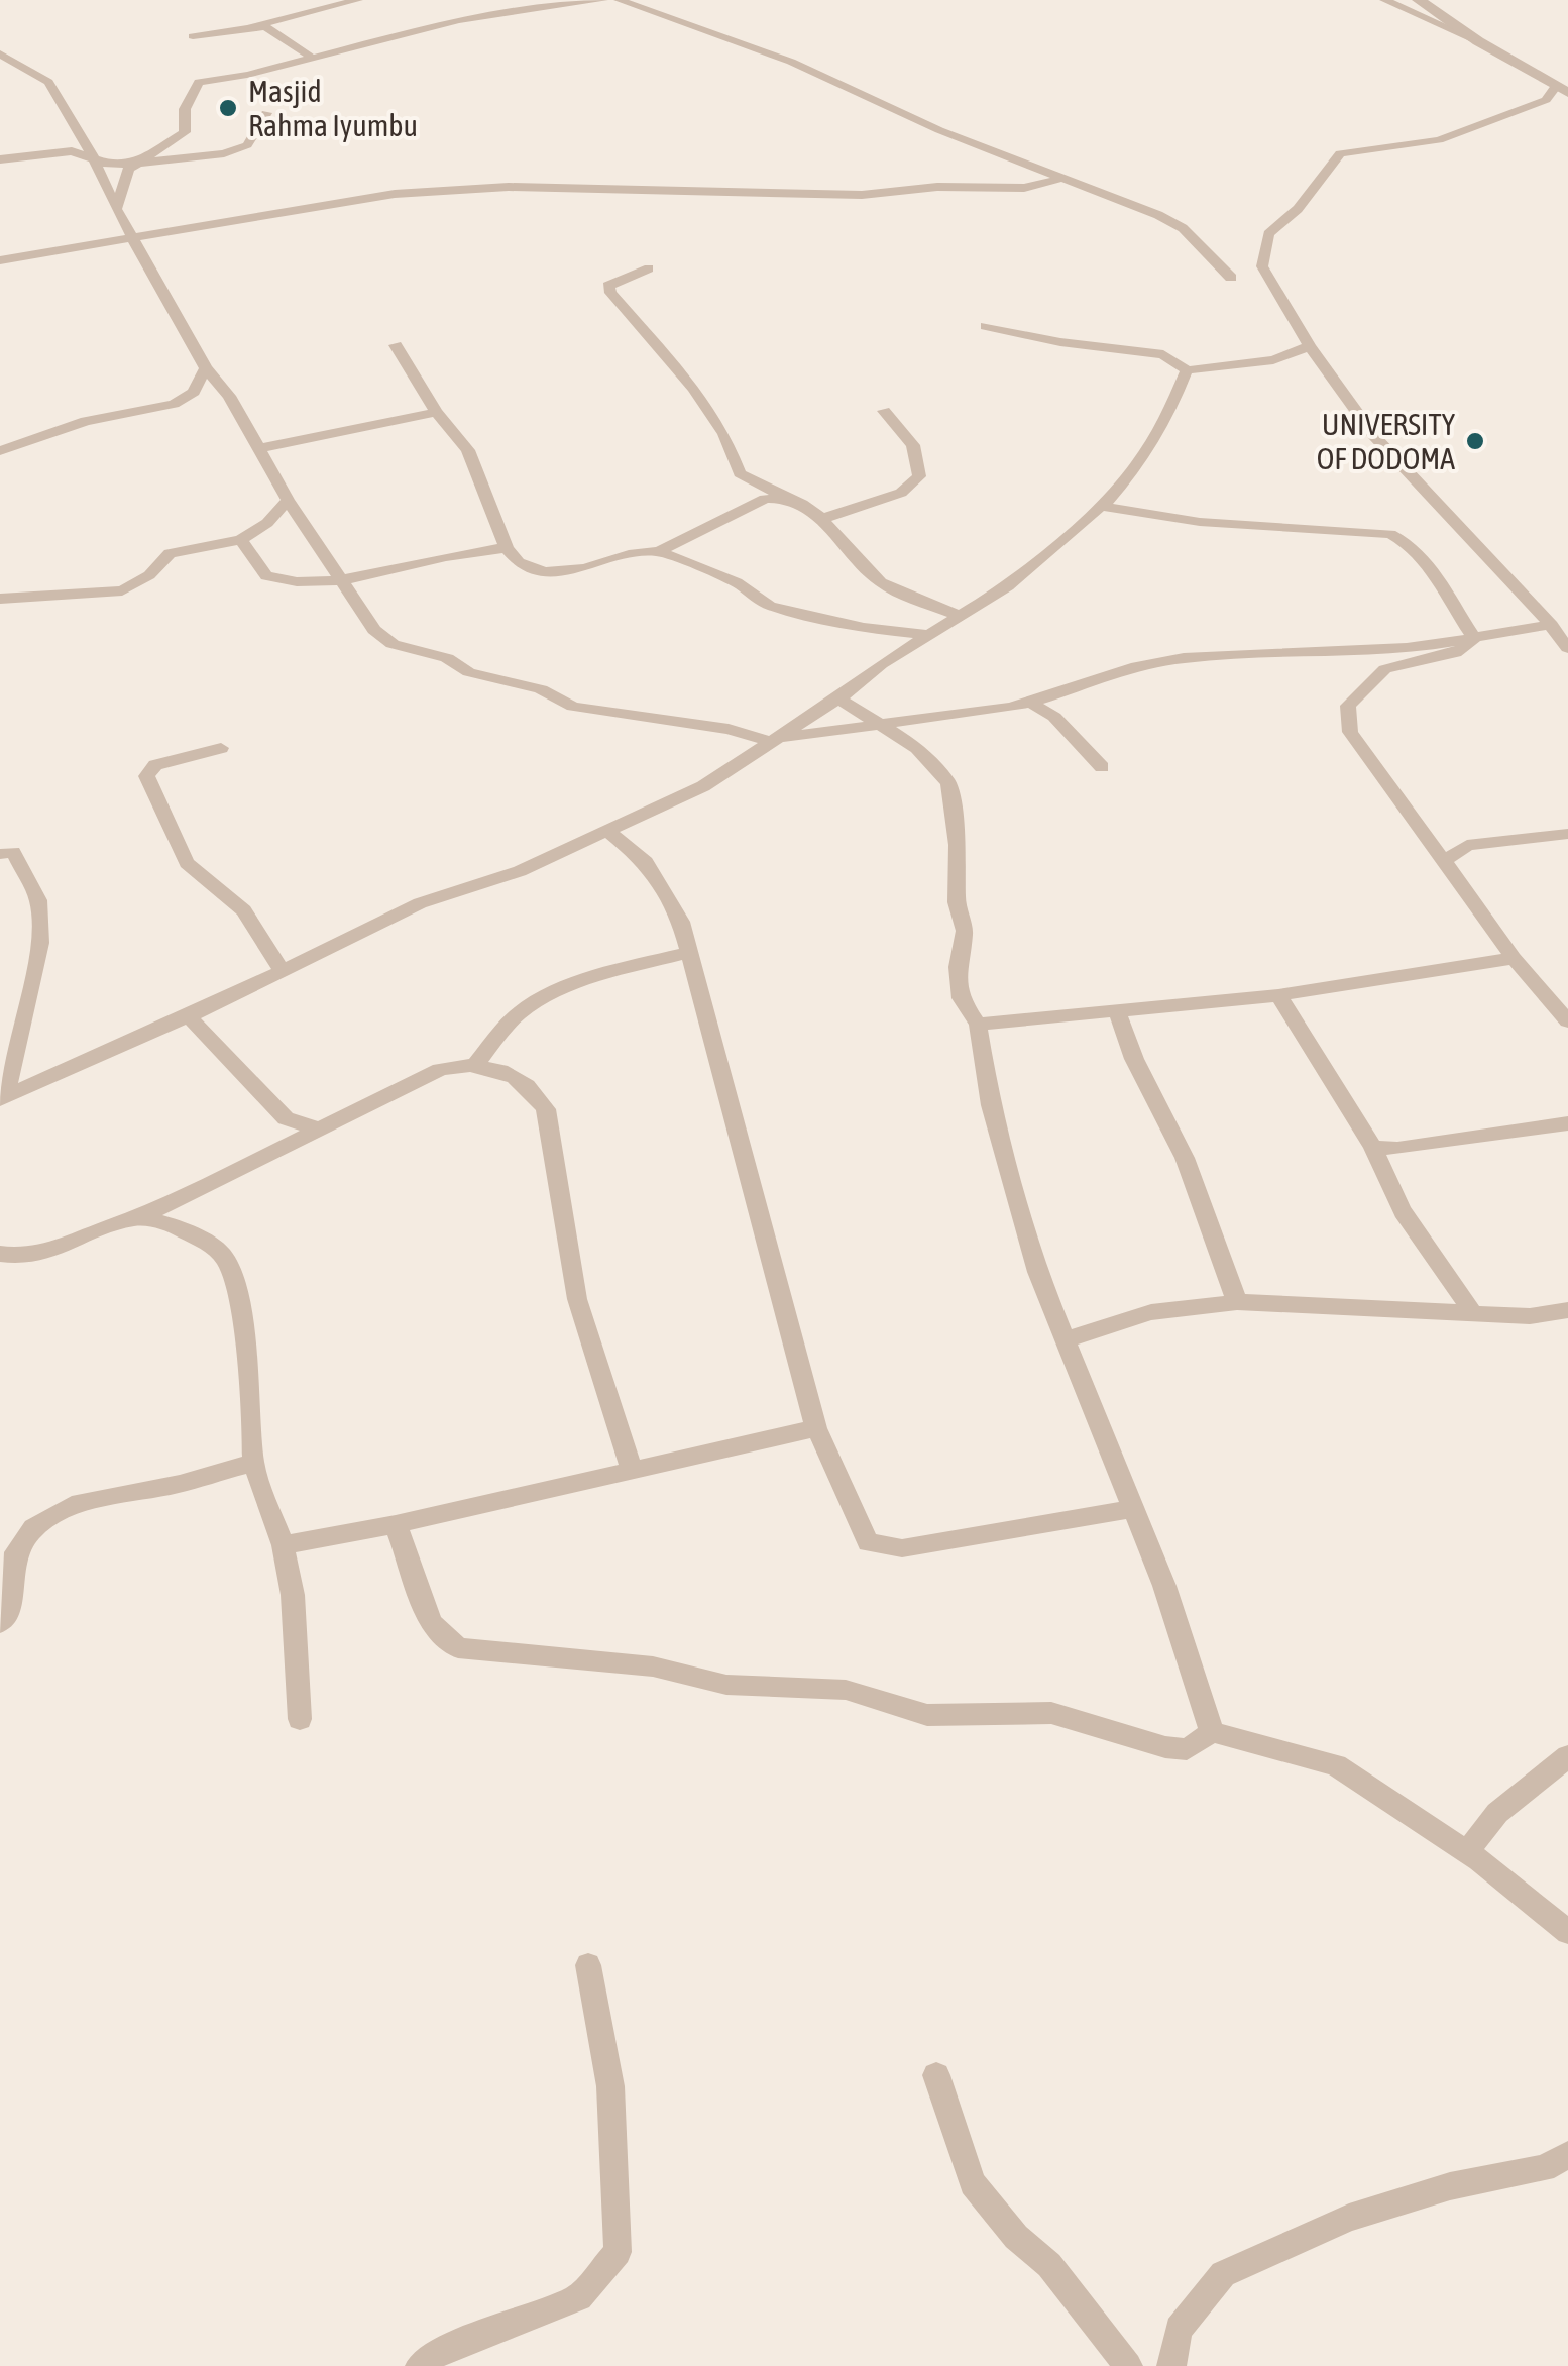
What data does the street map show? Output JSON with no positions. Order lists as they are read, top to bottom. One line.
{"places":["Masjid Rahma Iyumbu","UNIVERSITY OF DODOMA"]}
